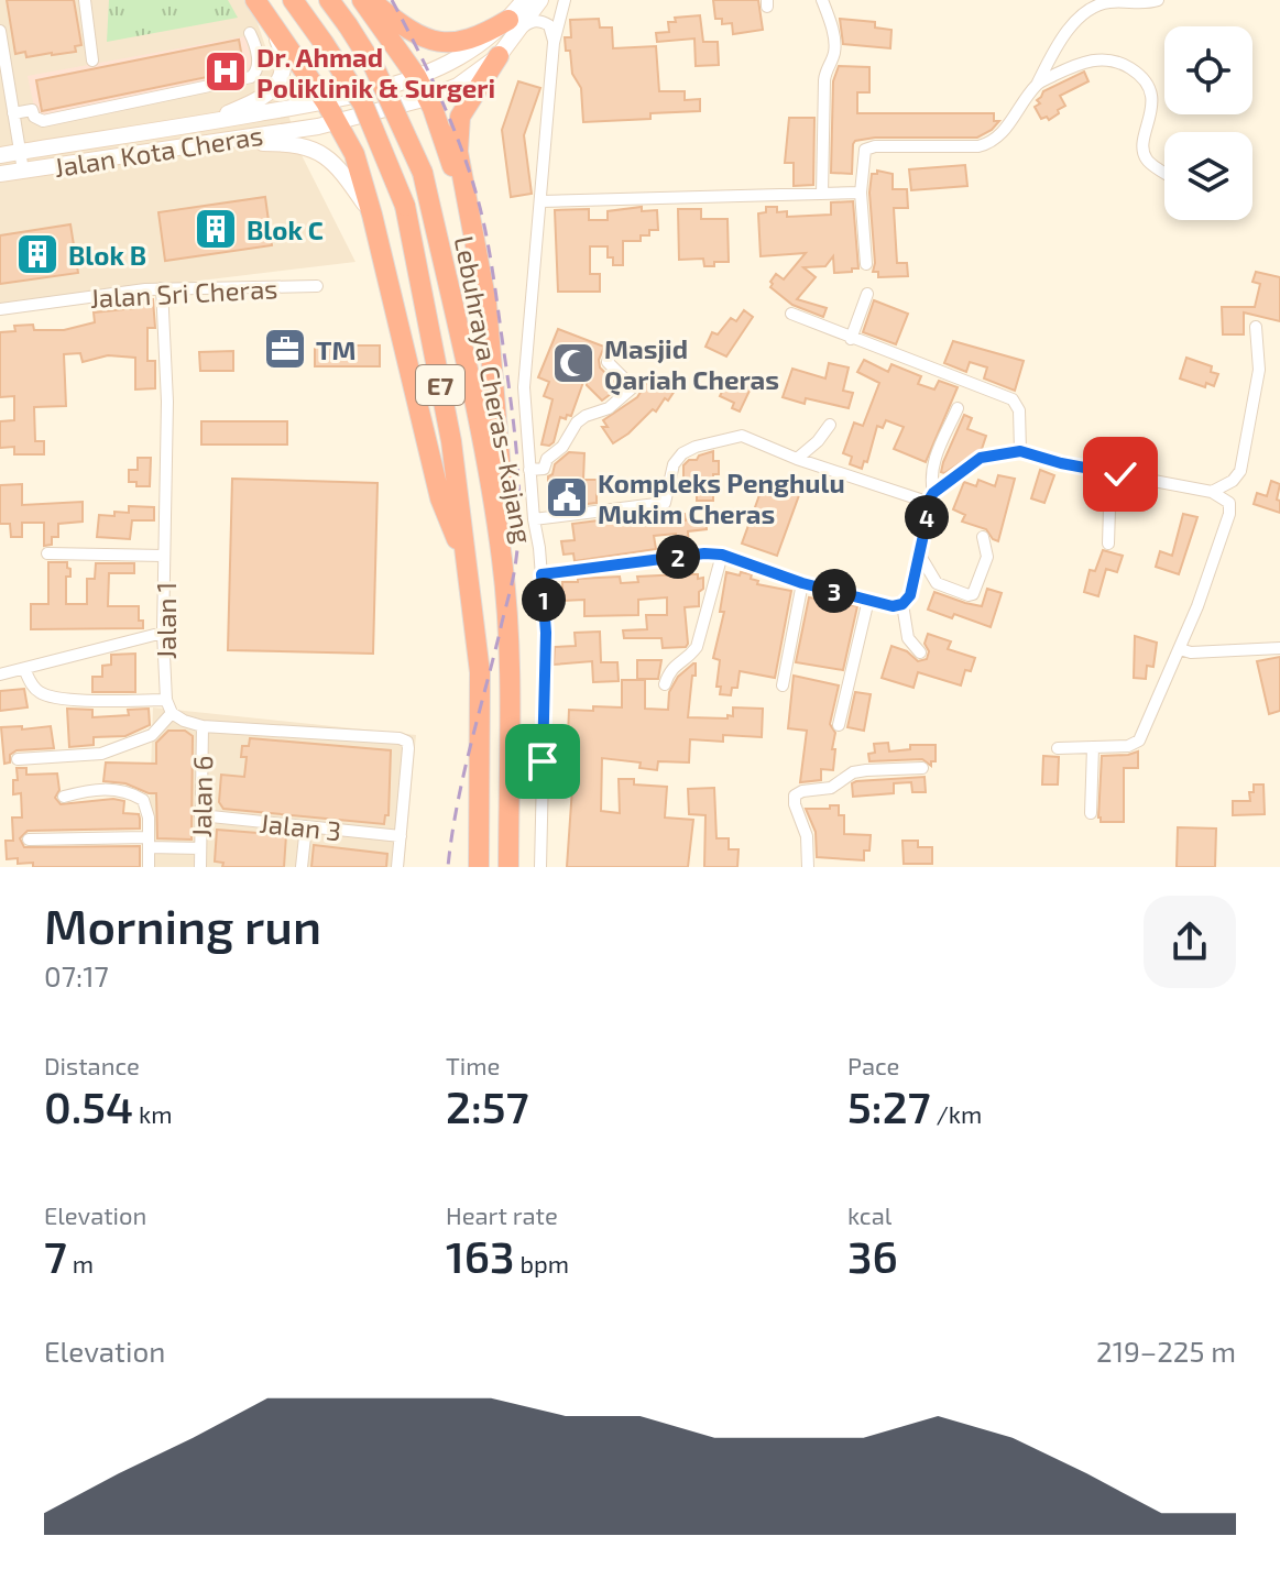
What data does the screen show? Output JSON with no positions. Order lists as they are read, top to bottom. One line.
{"streets":{"highway":["E7","Lebuhraya Cheras–Kajang"],"main road":["Jalan Kota Cheras"],"street":["Jalan Sri Cheras","Jalan 1","Jalan 6","Jalan 3"]},"crossings":[["Jalan Sri Cheras","Jalan 1"],["Jalan 6","Jalan 3"]],"places":{"hospital":["Dr. Ahmad Poliklinik & Surgeri"],"building":["Blok C","Blok B"],"office":["TM"],"mosque":["Masjid Qariah Cheras"],"public building":["Kompleks Penghulu Mukim Cheras"]},"page":{"pins":["4","2","3","1"],"heading":["Morning run","07:17"],"stats":[["Distance","0.54 km"],["Time","2:57"],["Pace","5:27 /km"],["Elevation","7 m"],["Heart rate","163 bpm"],["kcal","36"]],"chart":["Elevation","219–225 m"]}}
